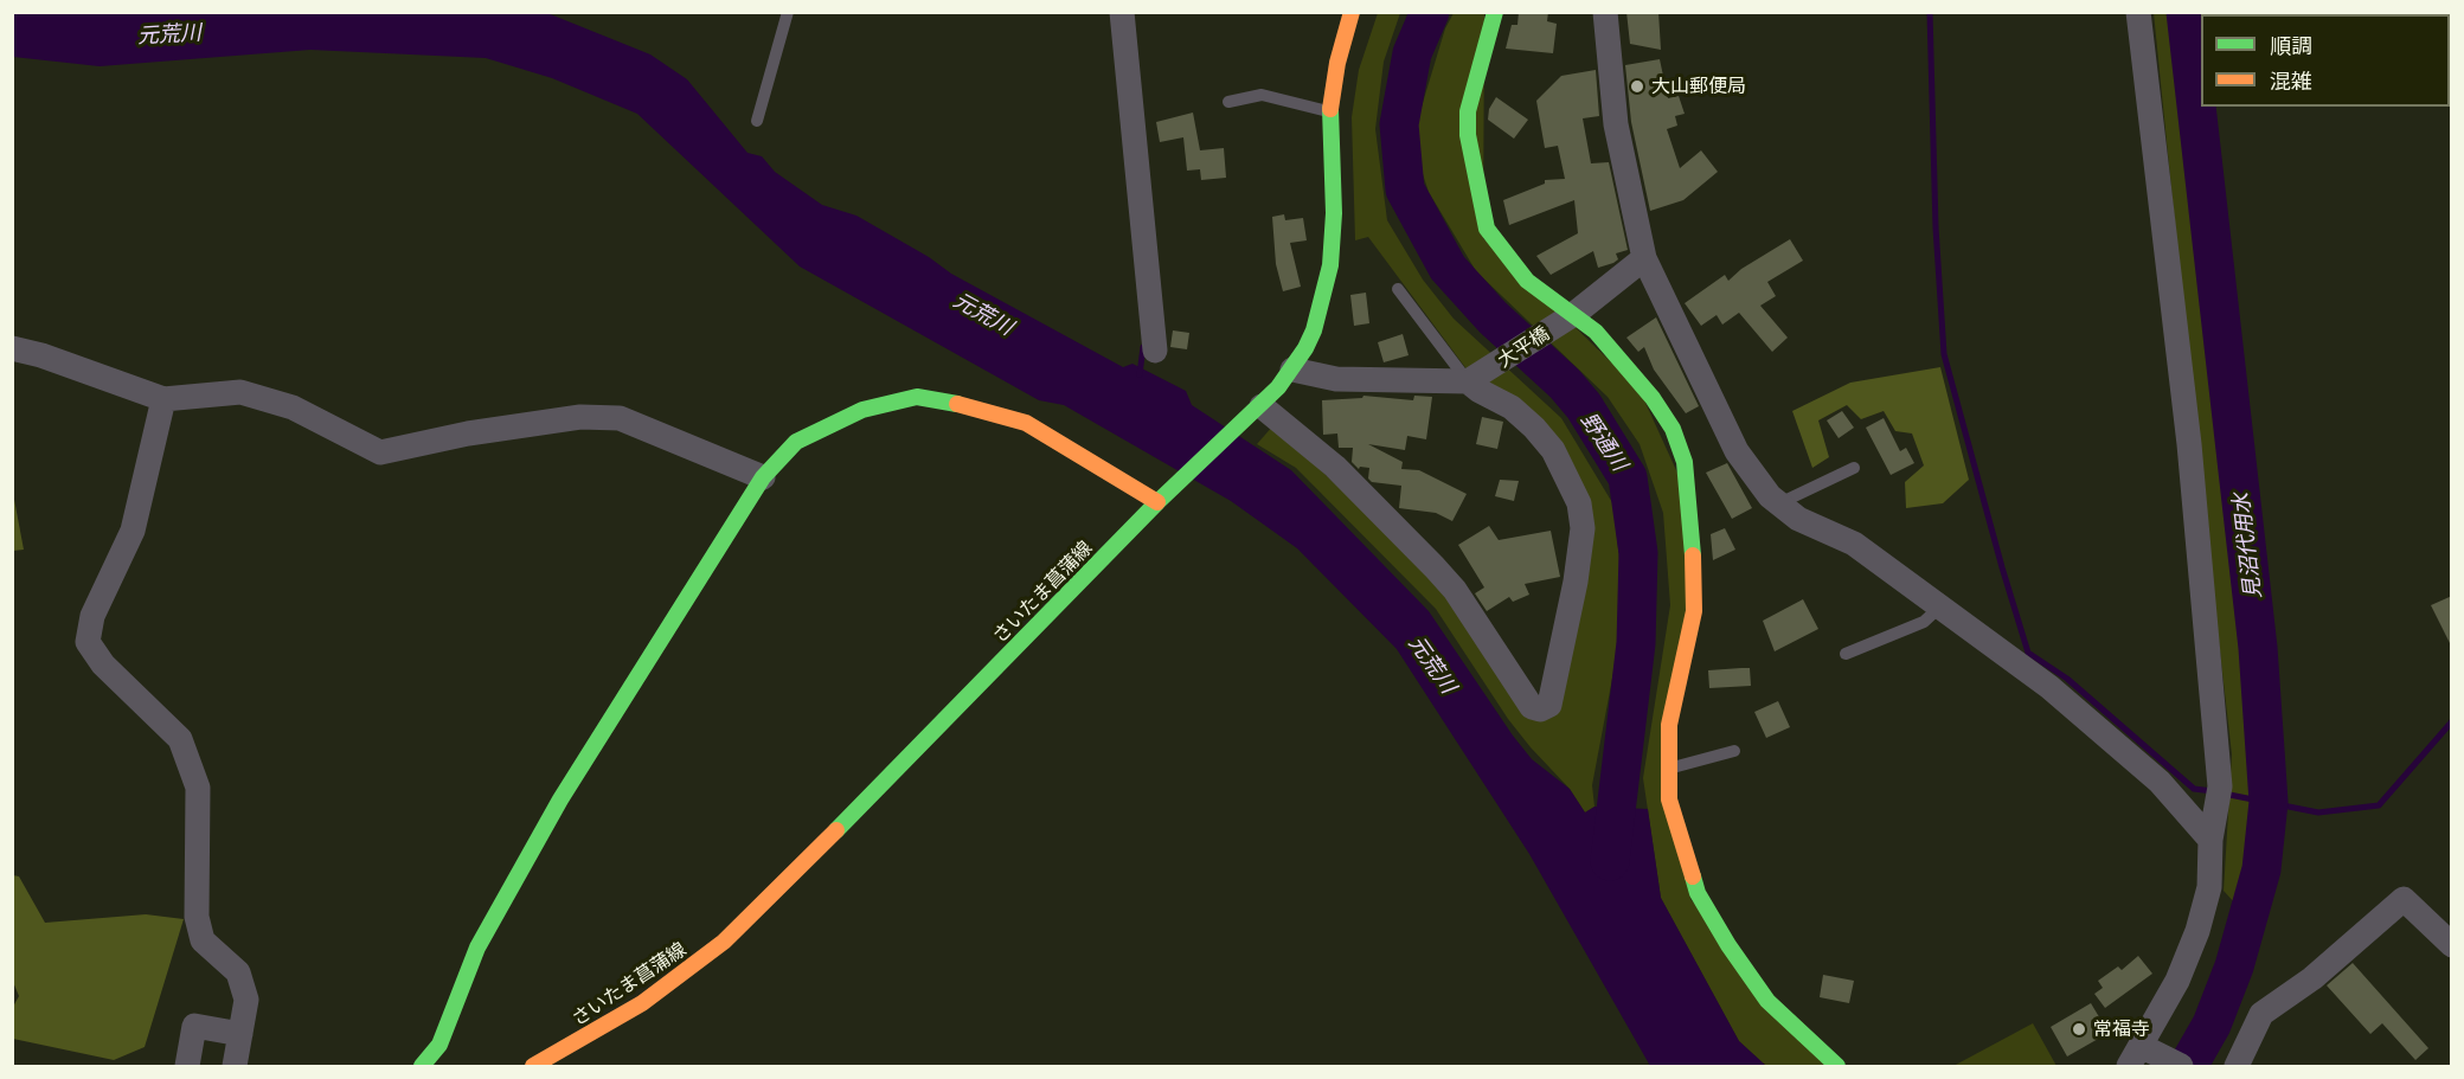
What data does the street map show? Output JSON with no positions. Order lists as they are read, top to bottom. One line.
{"streets":{"street":["大平橋","さいたま菖蒲線"]},"water":["元荒川","野通川","見沼代用水"],"places":["大山郵便局","常福寺"],"legend":["順調","混雑"]}
